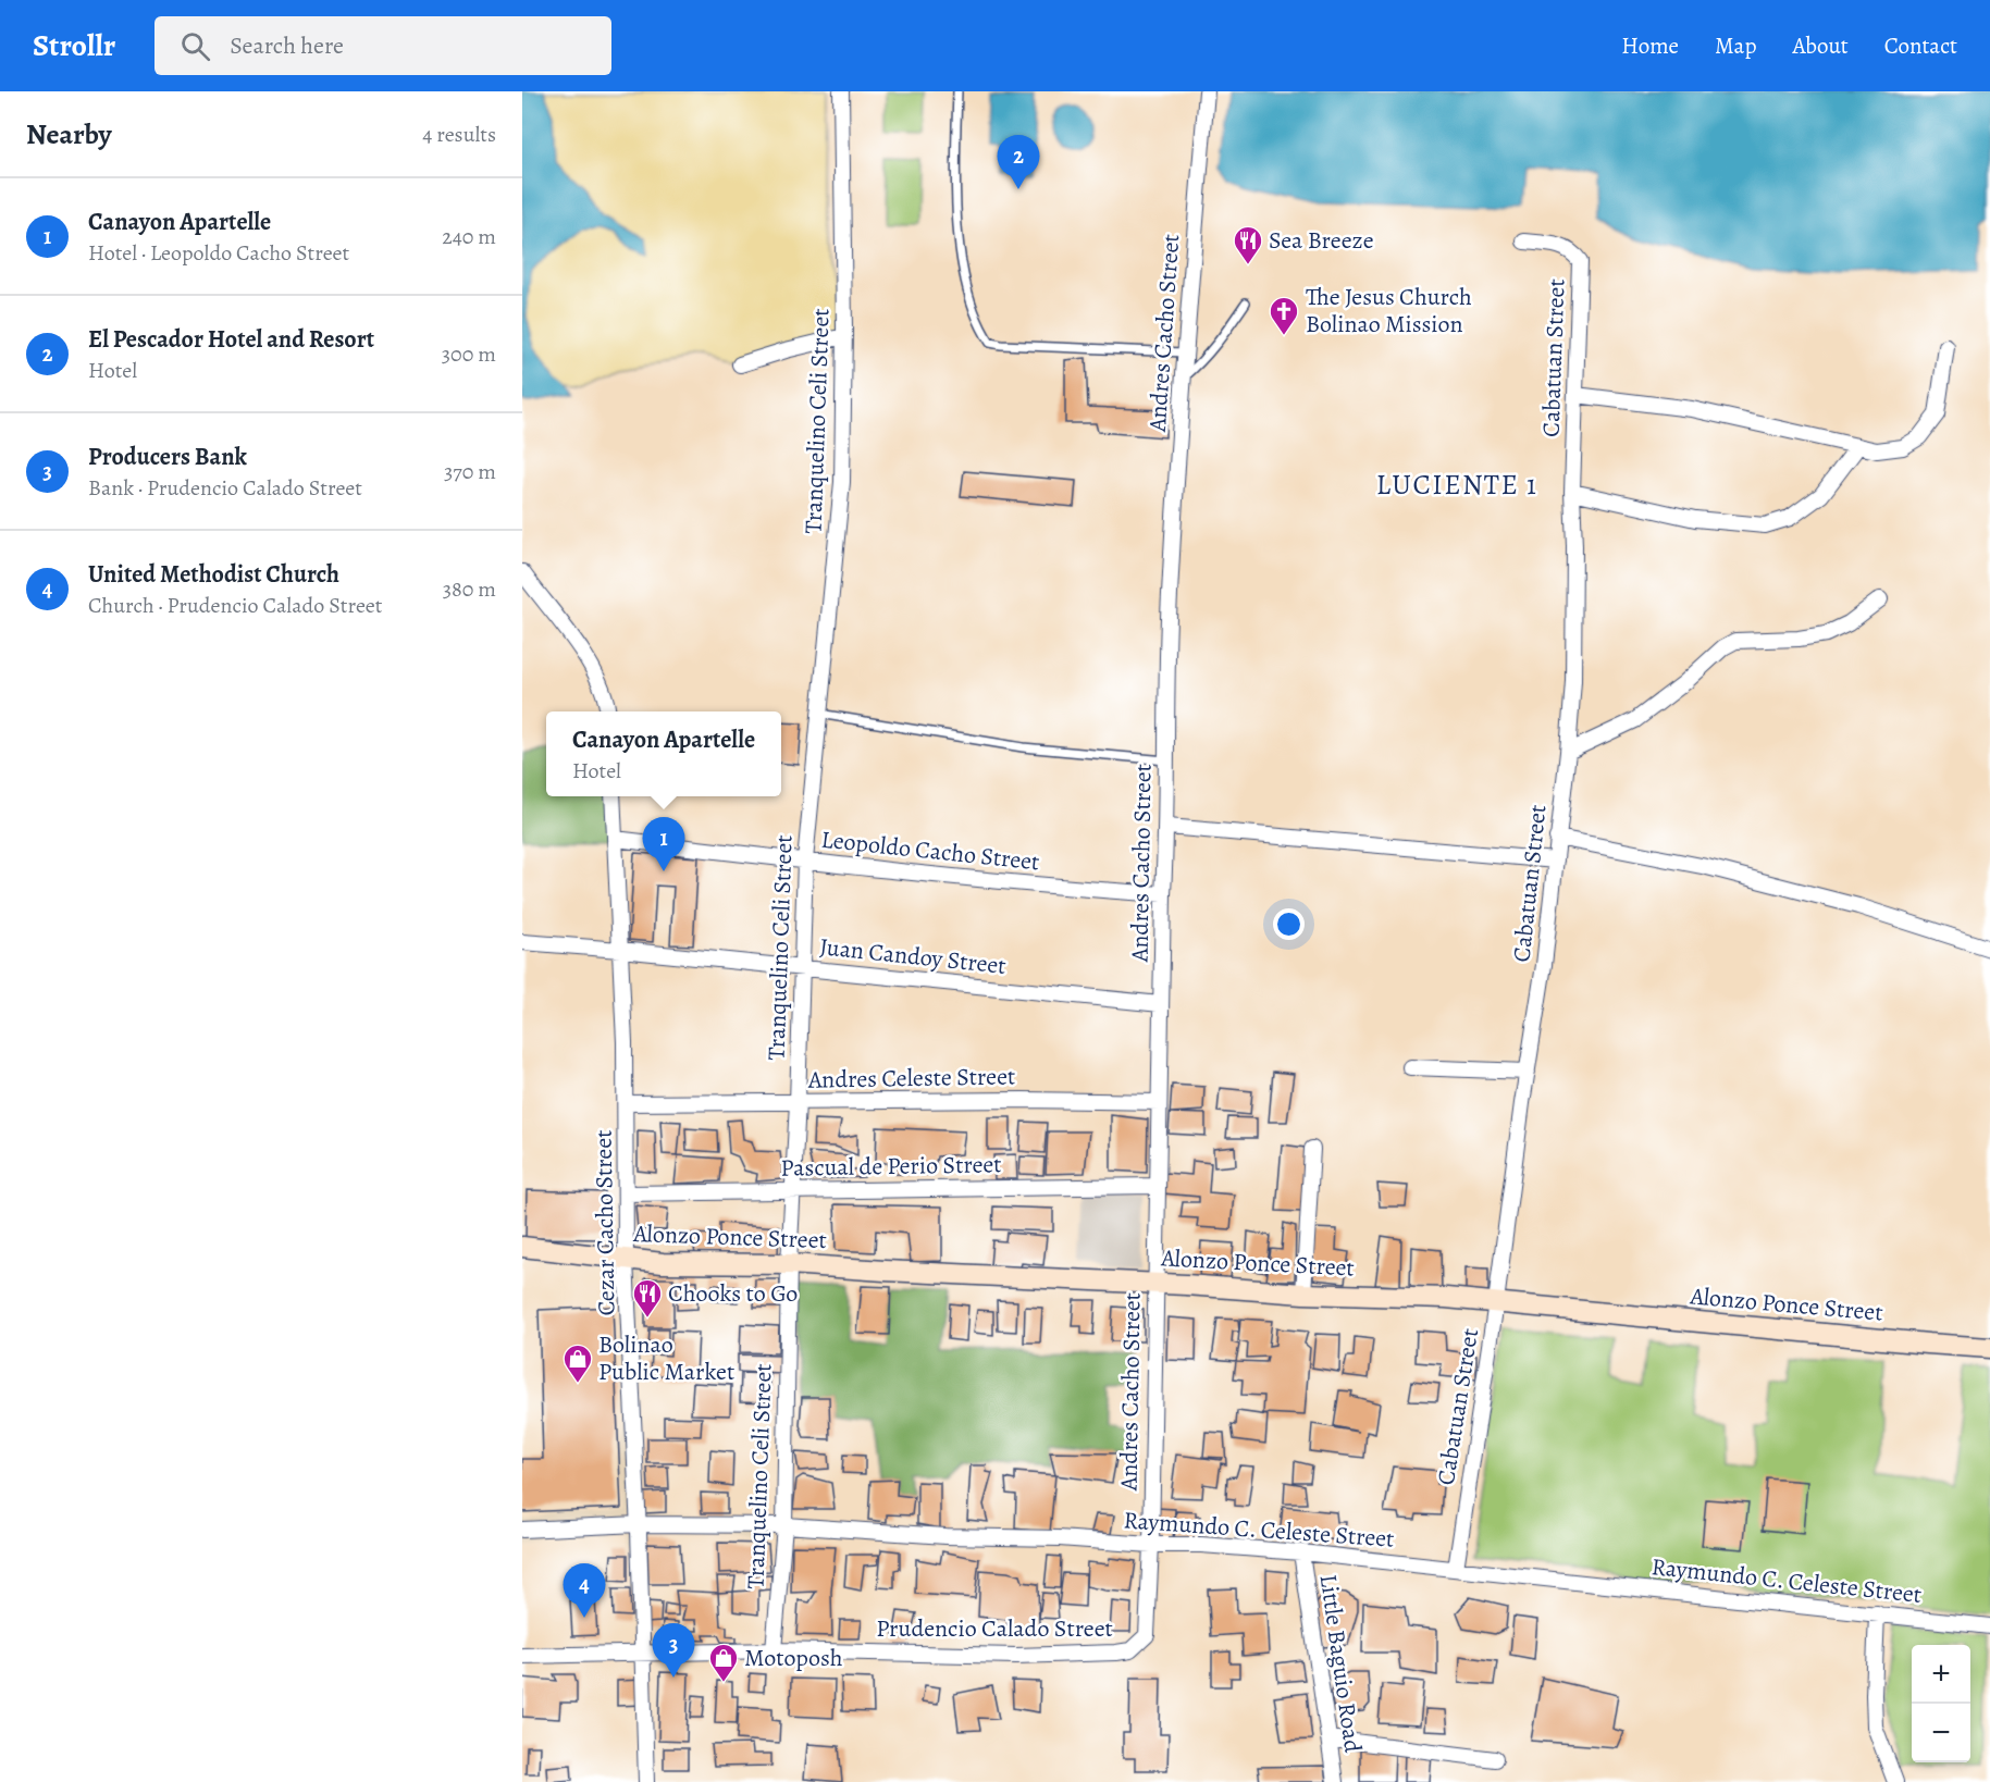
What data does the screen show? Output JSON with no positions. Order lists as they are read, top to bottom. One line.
{"streets":{"street":["Andres Cacho Street","Cabatuan Street","Tranquelino Celi Street","Leopoldo Cacho Street","Juan Candoy Street","Andres Celeste Street","Pascual de Perio Street","Cezar Cacho Street","Alonzo Ponce Street","Raymundo C. Celeste Street","Prudencio Calado Street","Little Baguio Road"]},"crossings":[["Andres Cacho Street","Leopoldo Cacho Street"],["Andres Cacho Street","Juan Candoy Street"],["Andres Cacho Street","Andres Celeste Street"],["Andres Cacho Street","Pascual de Perio Street"],["Andres Cacho Street","Alonzo Ponce Street"],["Andres Cacho Street","Raymundo C. Celeste Street"],["Andres Cacho Street","Prudencio Calado Street"],["Cabatuan Street","Alonzo Ponce Street"],["Cabatuan Street","Raymundo C. Celeste Street"],["Tranquelino Celi Street","Leopoldo Cacho Street"],["Tranquelino Celi Street","Juan Candoy Street"],["Tranquelino Celi Street","Andres Celeste Street"],["Tranquelino Celi Street","Pascual de Perio Street"],["Tranquelino Celi Street","Alonzo Ponce Street"],["Tranquelino Celi Street","Raymundo C. Celeste Street"],["Tranquelino Celi Street","Prudencio Calado Street"],["Leopoldo Cacho Street","Cezar Cacho Street"],["Juan Candoy Street","Cezar Cacho Street"],["Andres Celeste Street","Cezar Cacho Street"],["Pascual de Perio Street","Cezar Cacho Street"],["Cezar Cacho Street","Alonzo Ponce Street"],["Cezar Cacho Street","Raymundo C. Celeste Street"],["Cezar Cacho Street","Prudencio Calado Street"],["Raymundo C. Celeste Street","Little Baguio Road"]],"districts":["LUCIENTE 1"],"places":{"restaurant":["Sea Breeze","Chooks to Go"],"church":["The Jesus Church Bolinao Mission"],"shop":["Bolinao Public Market","Motoposh"]},"page":{"header":"Strollr","search":"Search here","nav":["Home","Map","About","Contact"],"heading":["Nearby","4 results"],"pins":["2","1","4","3"],"list":[{"mark":"1","name":"Canayon Apartelle","note":"Hotel · Leopoldo Cacho Street","value":"240 m"},{"mark":"2","name":"El Pescador Hotel and Resort","note":"Hotel","value":"300 m"},{"mark":"3","name":"Producers Bank","note":"Bank · Prudencio Calado Street","value":"370 m"},{"mark":"4","name":"United Methodist Church","note":"Church · Prudencio Calado Street","value":"380 m"}],"popup":["Canayon Apartelle","Hotel"],"map_buttons":["+","−"]}}
